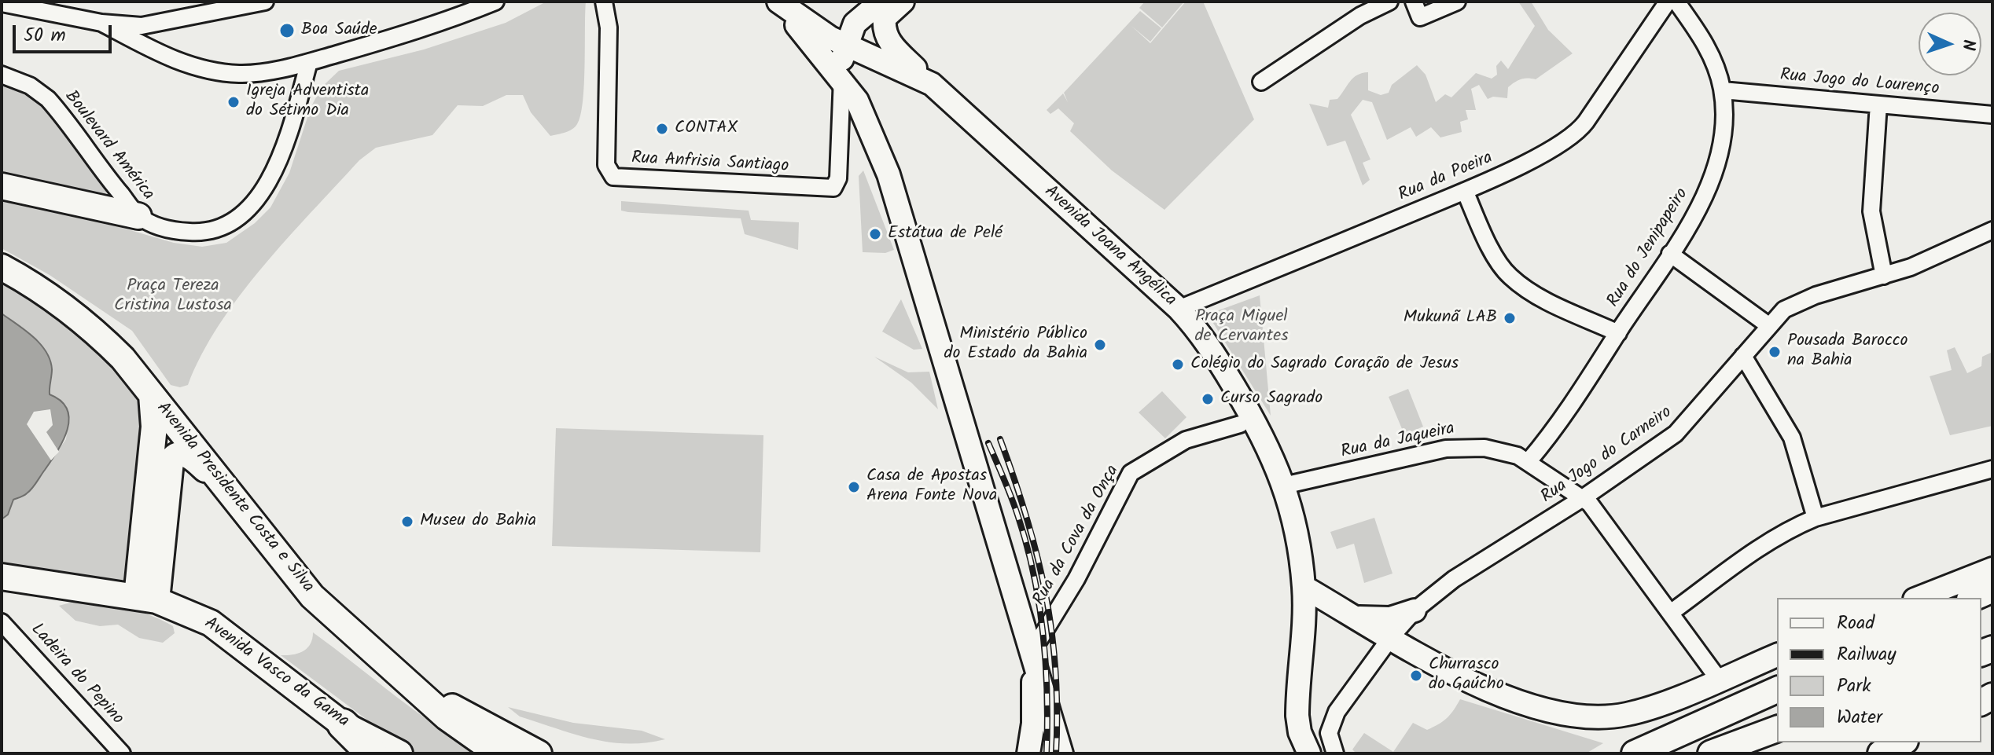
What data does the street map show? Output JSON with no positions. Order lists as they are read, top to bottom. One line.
{"streets":{"main road":["Avenida Joana Angélica","Avenida Presidente Costa e Silva","Avenida Vasco da Gama"],"street":["Rua Jogo do Lourenço","Boulevard América","Rua Anfrisia Santiago","Rua da Poeira","Rua do Jenipapeiro","Rua da Jaqueira","Rua Jogo do Carneiro","Rua da Cova da Onça","Ladeira do Pepino"]},"crossings":[["Rua Jogo do Lourenço","Rua do Jenipapeiro"],["Rua da Poeira","Avenida Joana Angélica"],["Avenida Joana Angélica","Rua da Jaqueira"],["Avenida Joana Angélica","Rua Jogo do Carneiro"],["Rua do Jenipapeiro","Rua da Jaqueira"],["Rua da Jaqueira","Rua Jogo do Carneiro"]],"parks":["Praça Tereza Cristina Lustosa","Praça Miguel de Cervantes"],"places":["Boa Saúde","Igreja Adventista do Sétimo Dia","CONTAX","Estátua de Pelé","Mukunã LAB","Ministério Público do Estado da Bahia","Pousada Barocco na Bahia","Colégio do Sagrado Coração de Jesus","Curso Sagrado","Casa de Apostas Arena Fonte Nova","Museu do Bahia","Churrasco do Gaúcho"],"legend":["Road","Railway","Park","Water"],"scale_bar":"50 m","north":"right"}
